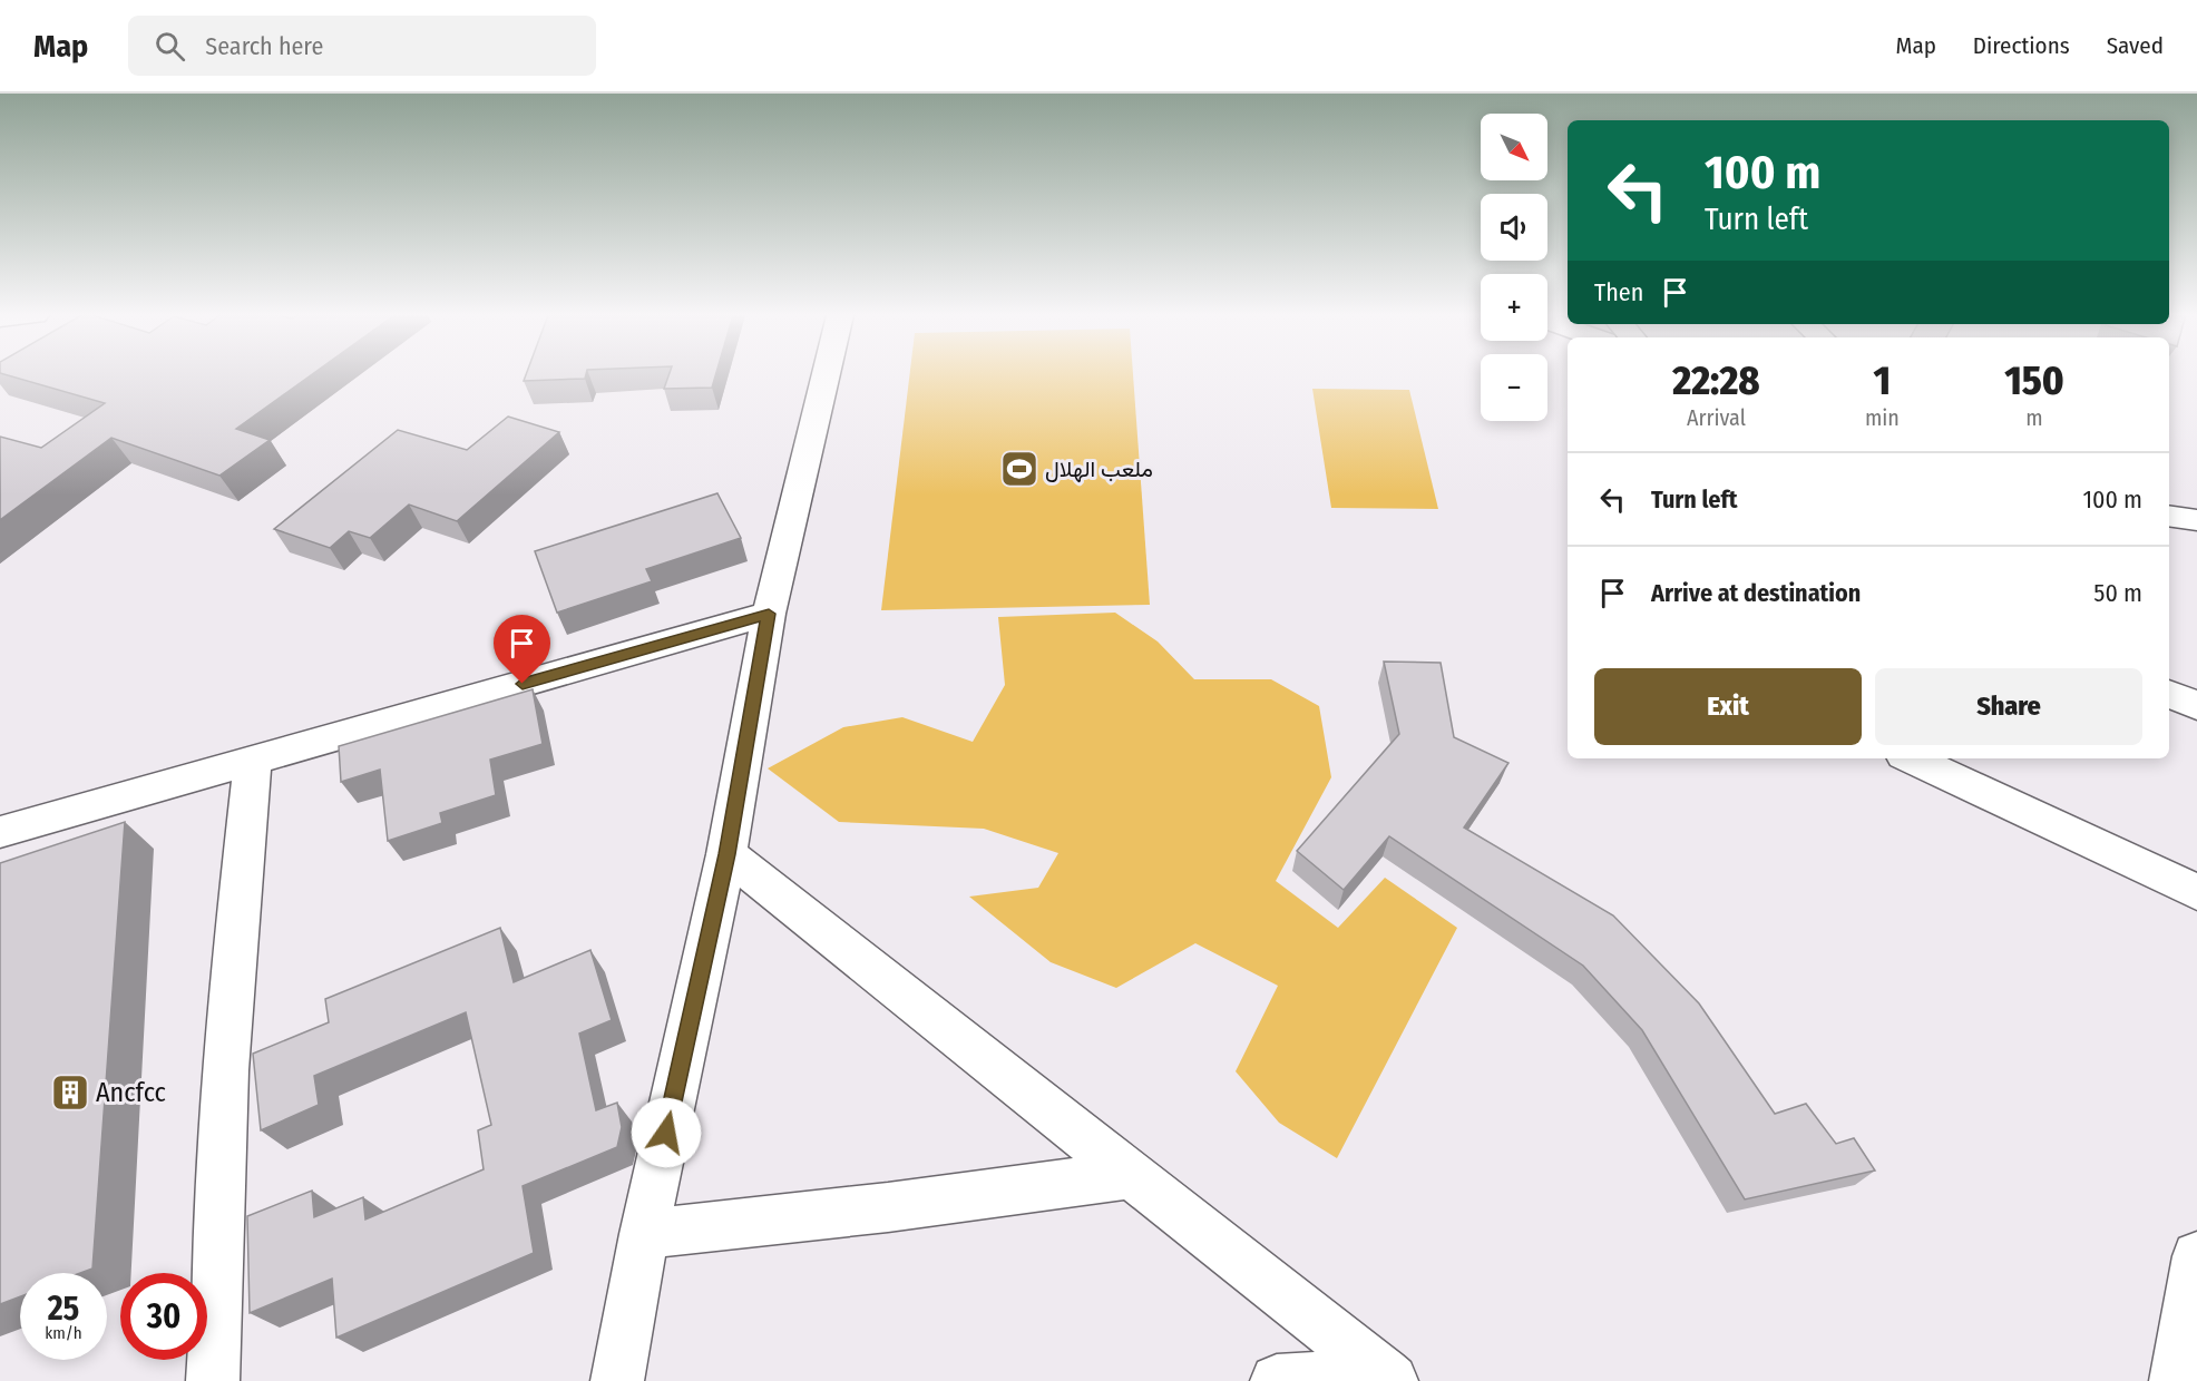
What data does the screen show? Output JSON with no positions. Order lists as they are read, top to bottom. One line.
{"places":{"sports":["ملعب الهلال"],"building":["Ancfcc"]},"north":"bottom right","page":{"header":"Map","search":"Search here","nav":["Map","Directions","Saved"],"map_buttons":["+","−"],"turn":["100 m","Turn left"],"then":"Then","eta":["22:28","Arrival","1","min","150","m"],"list":[{"name":"Turn left","value":"100 m"},{"name":"Arrive at destination","value":"50 m"}],"buttons":["Exit","Share"],"speed":"25 km/h","limit":"30"}}
